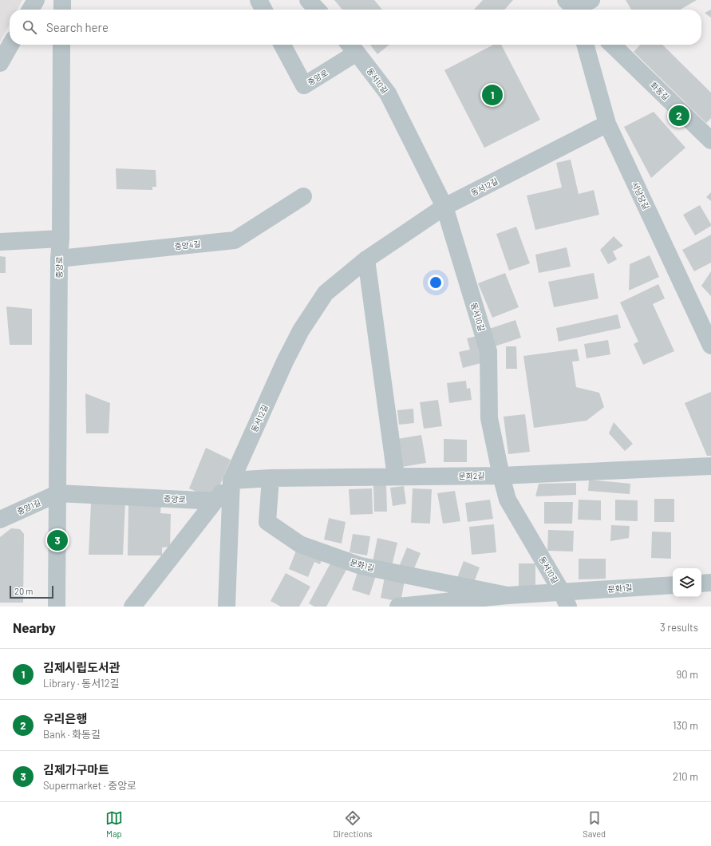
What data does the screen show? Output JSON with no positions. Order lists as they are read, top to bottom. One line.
{"streets":{"street":["중앙로","동서10길","화동길","동서12길","서낭당길","중앙4길","문화2길","중앙1길","문화1길"]},"crossings":[["중앙로","동서10길"],["중앙로","중앙4길"],["중앙로","중앙1길"],["동서10길","동서12길"],["동서10길","문화2길"],["동서10길","문화1길"],["동서12길","서낭당길"],["동서12길","문화2길"],["문화2길","문화1길"]],"scale_bar":"20 m","page":{"search":"Search here","pins":["1","2","3"],"scale":"20 m","heading":["Nearby","3 results"],"list":[{"mark":"1","name":"김제시립도서관","note":"Library · 동서12길","value":"90 m"},{"mark":"2","name":"우리은행","note":"Bank · 화동길","value":"130 m"},{"mark":"3","name":"김제가구마트","note":"Supermarket · 중앙로","value":"210 m"}],"nav":["Map","Directions","Saved"]}}
